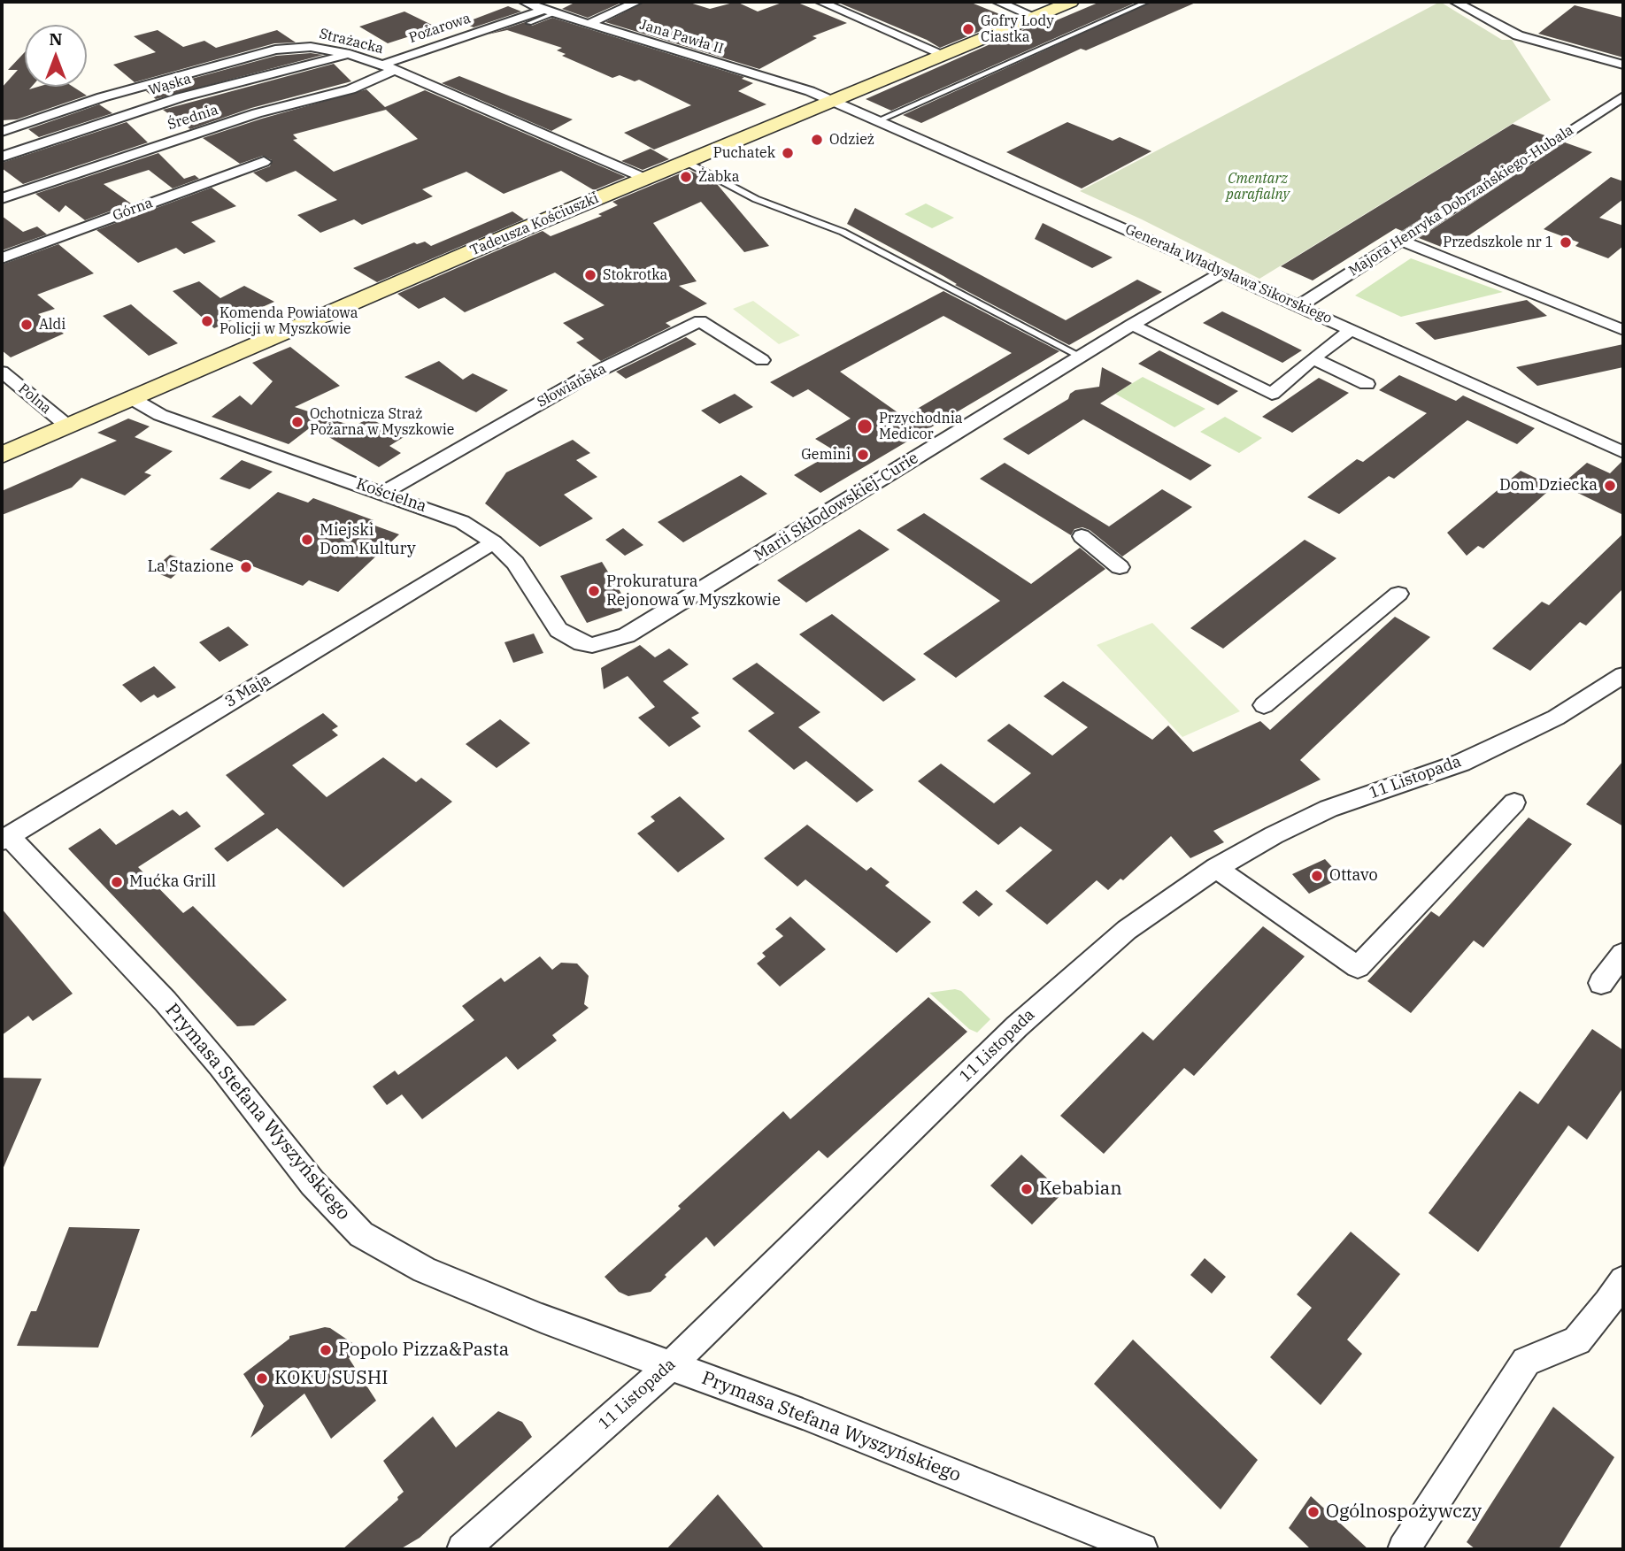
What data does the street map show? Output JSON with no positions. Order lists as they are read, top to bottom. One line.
{"streets":{"main road":["Tadeusza Kościuszki"],"street":["Pożarowa","Jana Pawła II","Strażacka","Wąska","Średnia","Majora Henryka Dobrzańskiego-Hubala","Górna","Generała Władysława Sikorskiego","Słowiańska","Polna","Kościelna","Marii Skłodowskiej-Curie","3 Maja","11 Listopada","Prymasa Stefana Wyszyńskiego"]},"crossings":[["Pożarowa","Jana Pawła II"],["Pożarowa","Strażacka"],["Pożarowa","Średnia"],["Jana Pawła II","Tadeusza Kościuszki"],["Jana Pawła II","Generała Władysława Sikorskiego"],["Strażacka","Wąska"],["Strażacka","Średnia"],["Strażacka","Tadeusza Kościuszki"],["Majora Henryka Dobrzańskiego-Hubala","Generała Władysława Sikorskiego"],["Tadeusza Kościuszki","Generała Władysława Sikorskiego"],["Tadeusza Kościuszki","Polna"],["Tadeusza Kościuszki","Kościelna"],["Generała Władysława Sikorskiego","Marii Skłodowskiej-Curie"],["Słowiańska","Kościelna"],["Kościelna","Marii Skłodowskiej-Curie"],["Kościelna","3 Maja"],["3 Maja","Prymasa Stefana Wyszyńskiego"],["11 Listopada","Prymasa Stefana Wyszyńskiego"]],"parks":["Cmentarz parafialny"],"places":["Gofry Lody Ciastka","Odzież","Puchatek","Żabka","Przedszkole nr 1","Stokrotka","Komenda Powiatowa Policji w Myszkowie","Aldi","Ochotnicza Straż Pożarna w Myszkowie","Przychodnia Medicor","Gemini","Dom Dziecka","Miejski Dom Kultury","La Stazione","Prokuratura Rejonowa w Myszkowie","Ottavo","Mućka Grill","Kebabian","Popolo Pizza&Pasta","KOKU SUSHI","Ogólnospożywczy"],"north":"top"}
